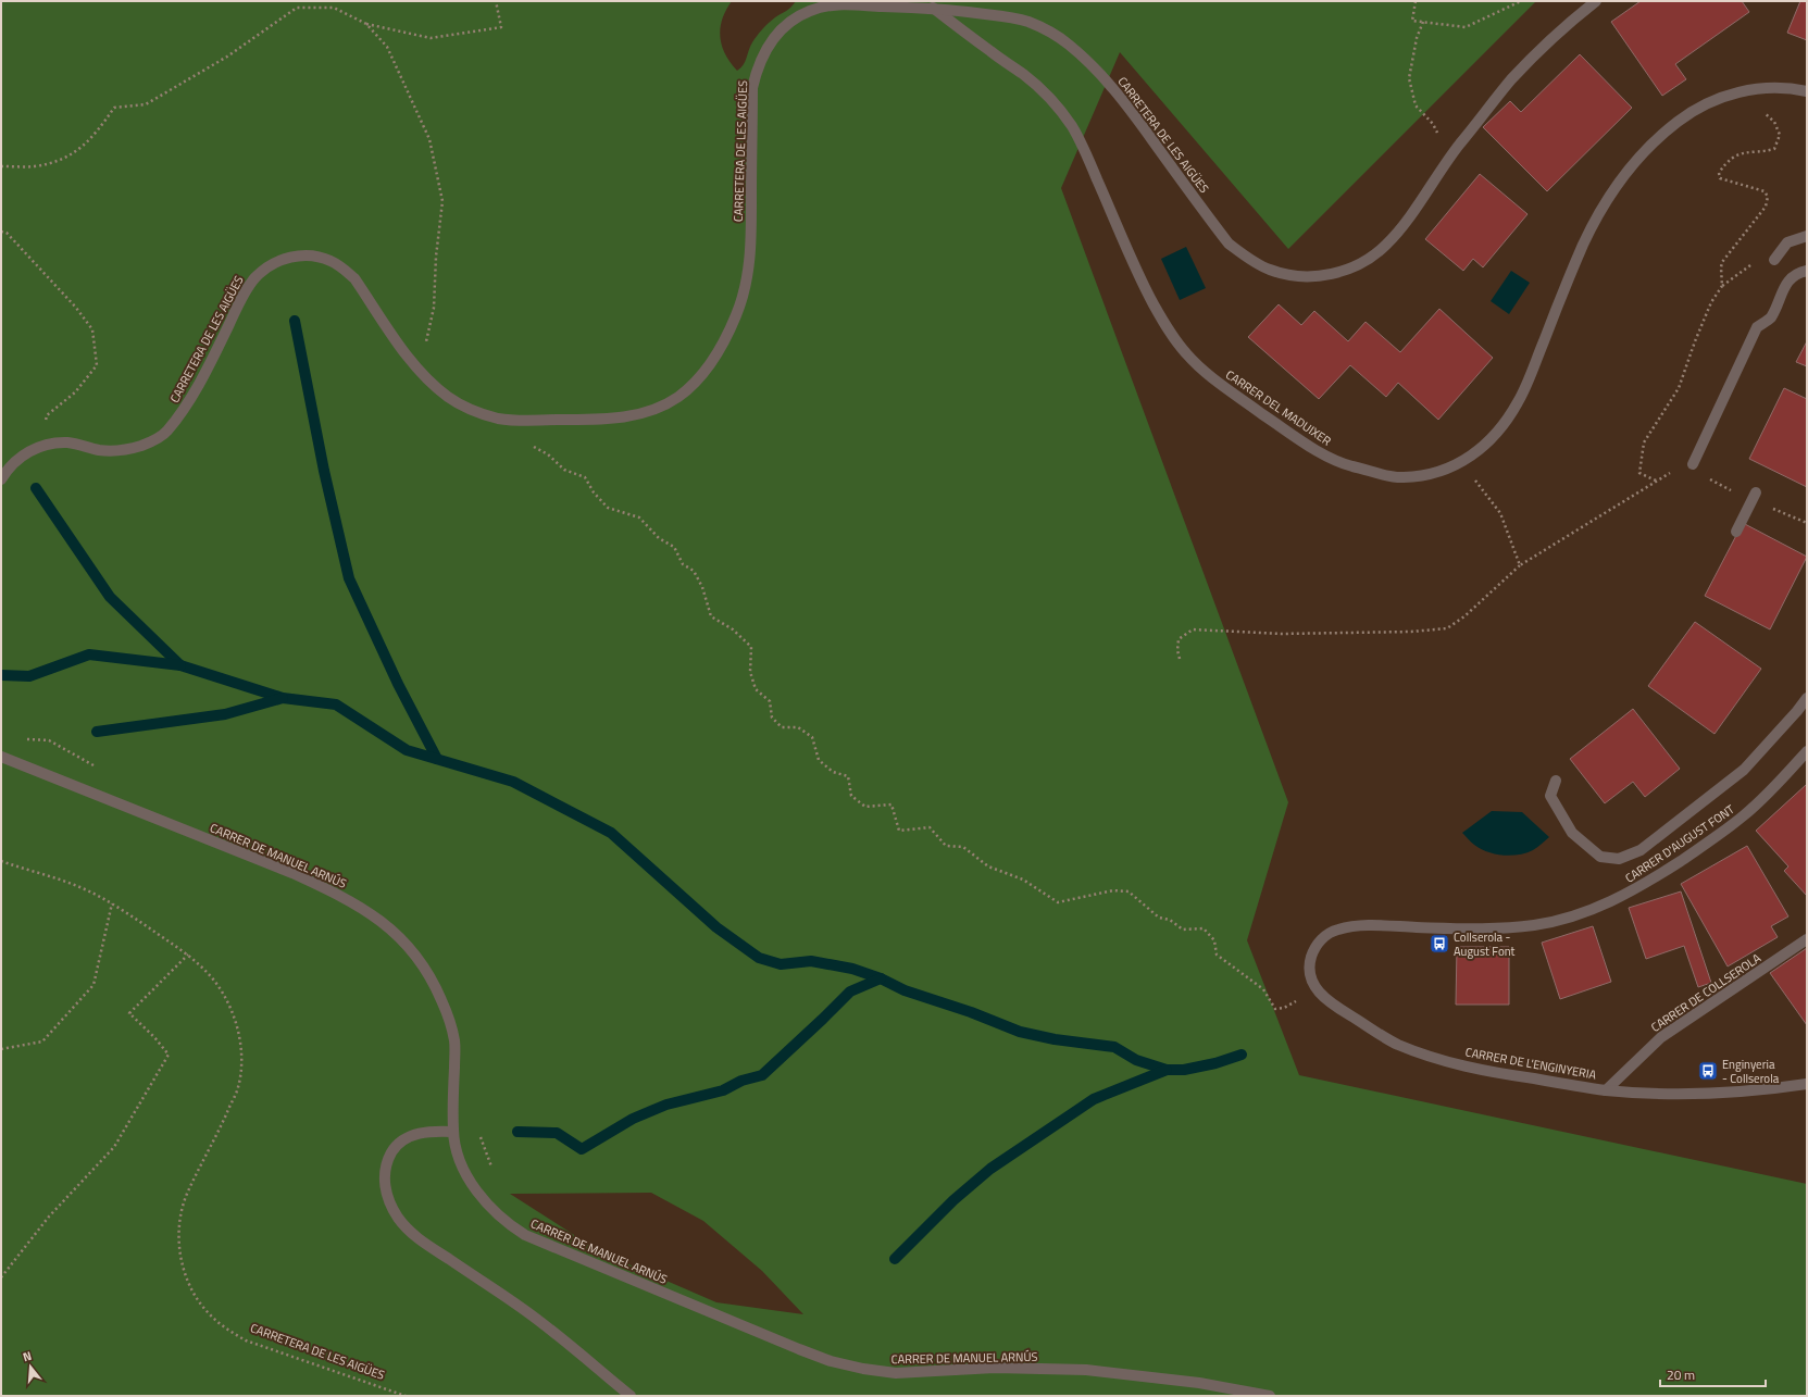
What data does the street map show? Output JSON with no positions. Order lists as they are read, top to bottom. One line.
{"streets":{"street":["CARRETERA DE LES AIGÜES","CARRER DEL MADUIXER","CARRER D'AUGUST FONT","CARRER DE MANUEL ARNÚS","CARRER DE COLLSEROLA","CARRER DE L'ENGINYERIA"]},"crossings":[["CARRETERA DE LES AIGÜES","CARRER DEL MADUIXER"],["CARRER D'AUGUST FONT","CARRER DE L'ENGINYERIA"],["CARRER DE COLLSEROLA","CARRER DE L'ENGINYERIA"]],"places":{"bus stop":["Collserola - August Font","Enginyeria - Collserola"]},"scale_bar":"20 m","north":"top"}
